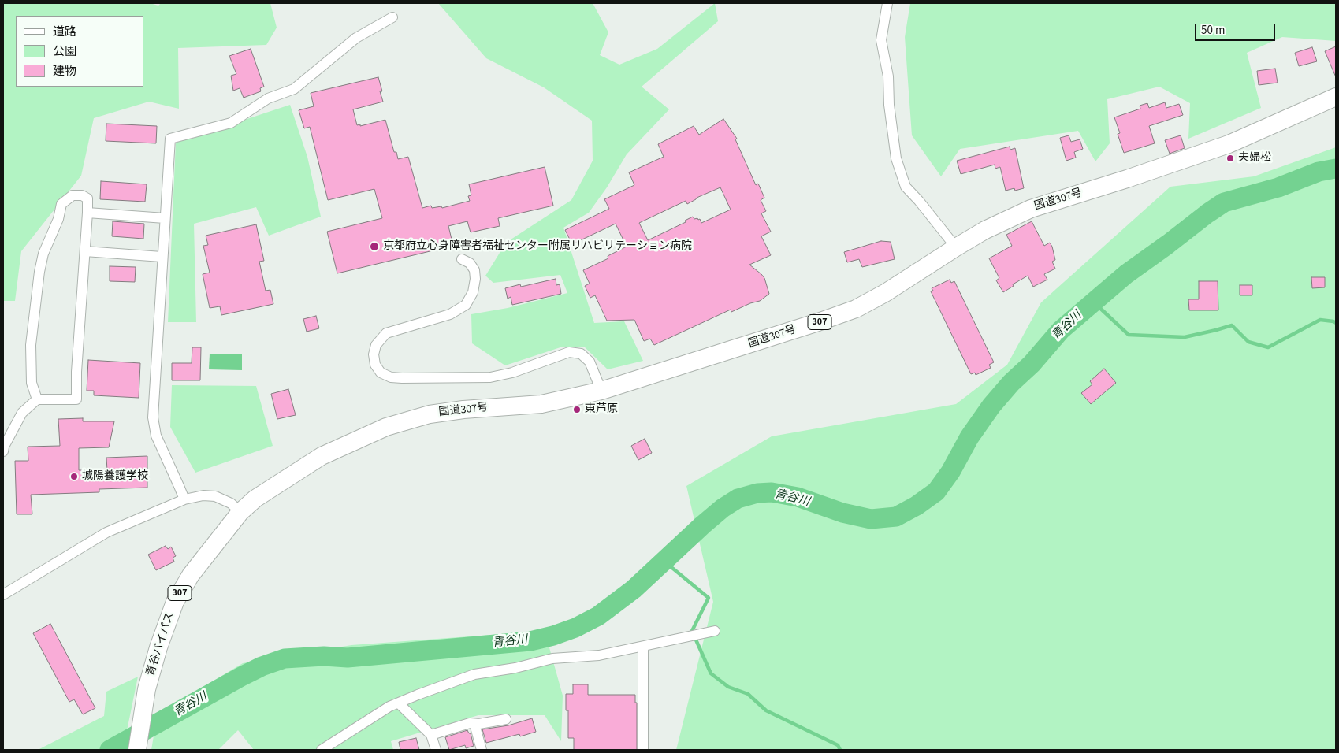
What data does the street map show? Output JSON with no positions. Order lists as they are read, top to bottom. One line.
{"streets":{"highway":["国道307号","307","青谷バイパス"]},"crossings":[["国道307号","青谷バイパス"]],"water":["青谷川"],"places":["夫婦松","京都府立心身障害者福祉センター附属リハビリテーション病院","東芦原","城陽養護学校"],"legend":["道路","公園","建物"],"scale_bar":"50 m"}
